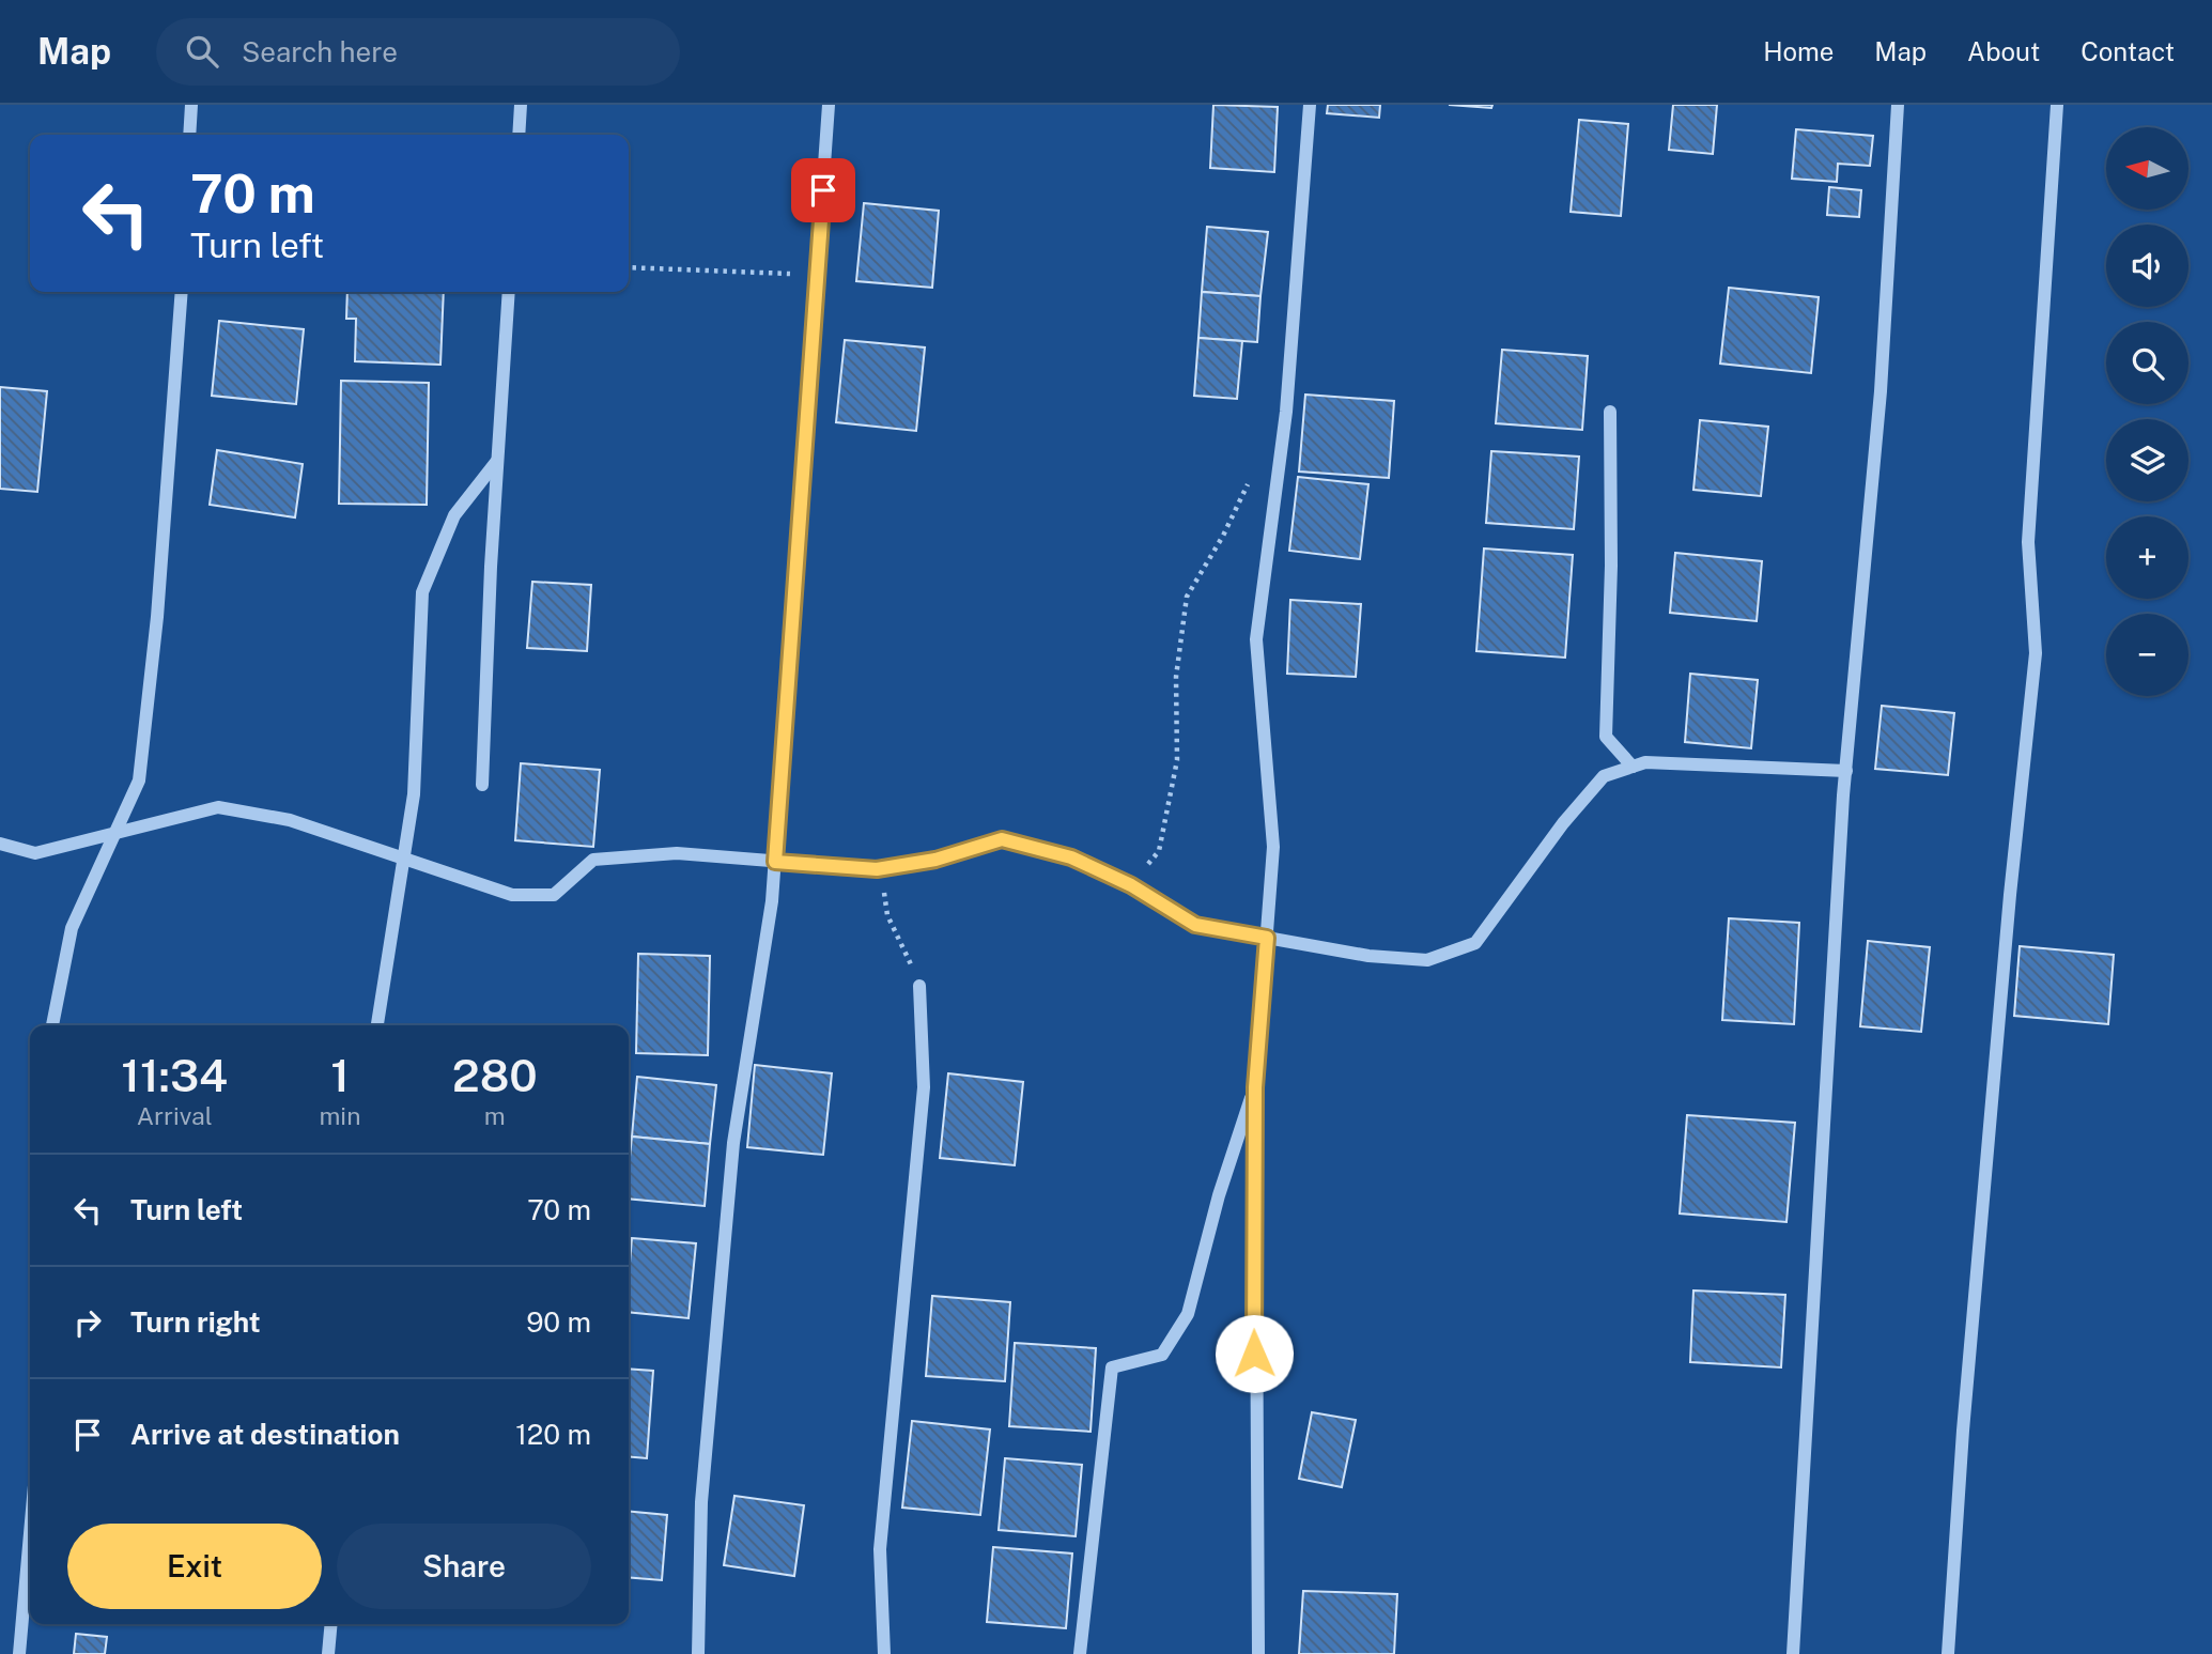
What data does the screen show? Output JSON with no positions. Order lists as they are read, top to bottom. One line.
{"north":"left","page":{"header":"Map","search":"Search here","nav":["Home","Map","About","Contact"],"map_buttons":["+","−"],"turn":["70 m","Turn left"],"eta":["11:34","Arrival","1","min","280","m"],"list":[{"name":"Turn left","value":"70 m"},{"name":"Turn right","value":"90 m"},{"name":"Arrive at destination","value":"120 m"}],"buttons":["Exit","Share"]}}
